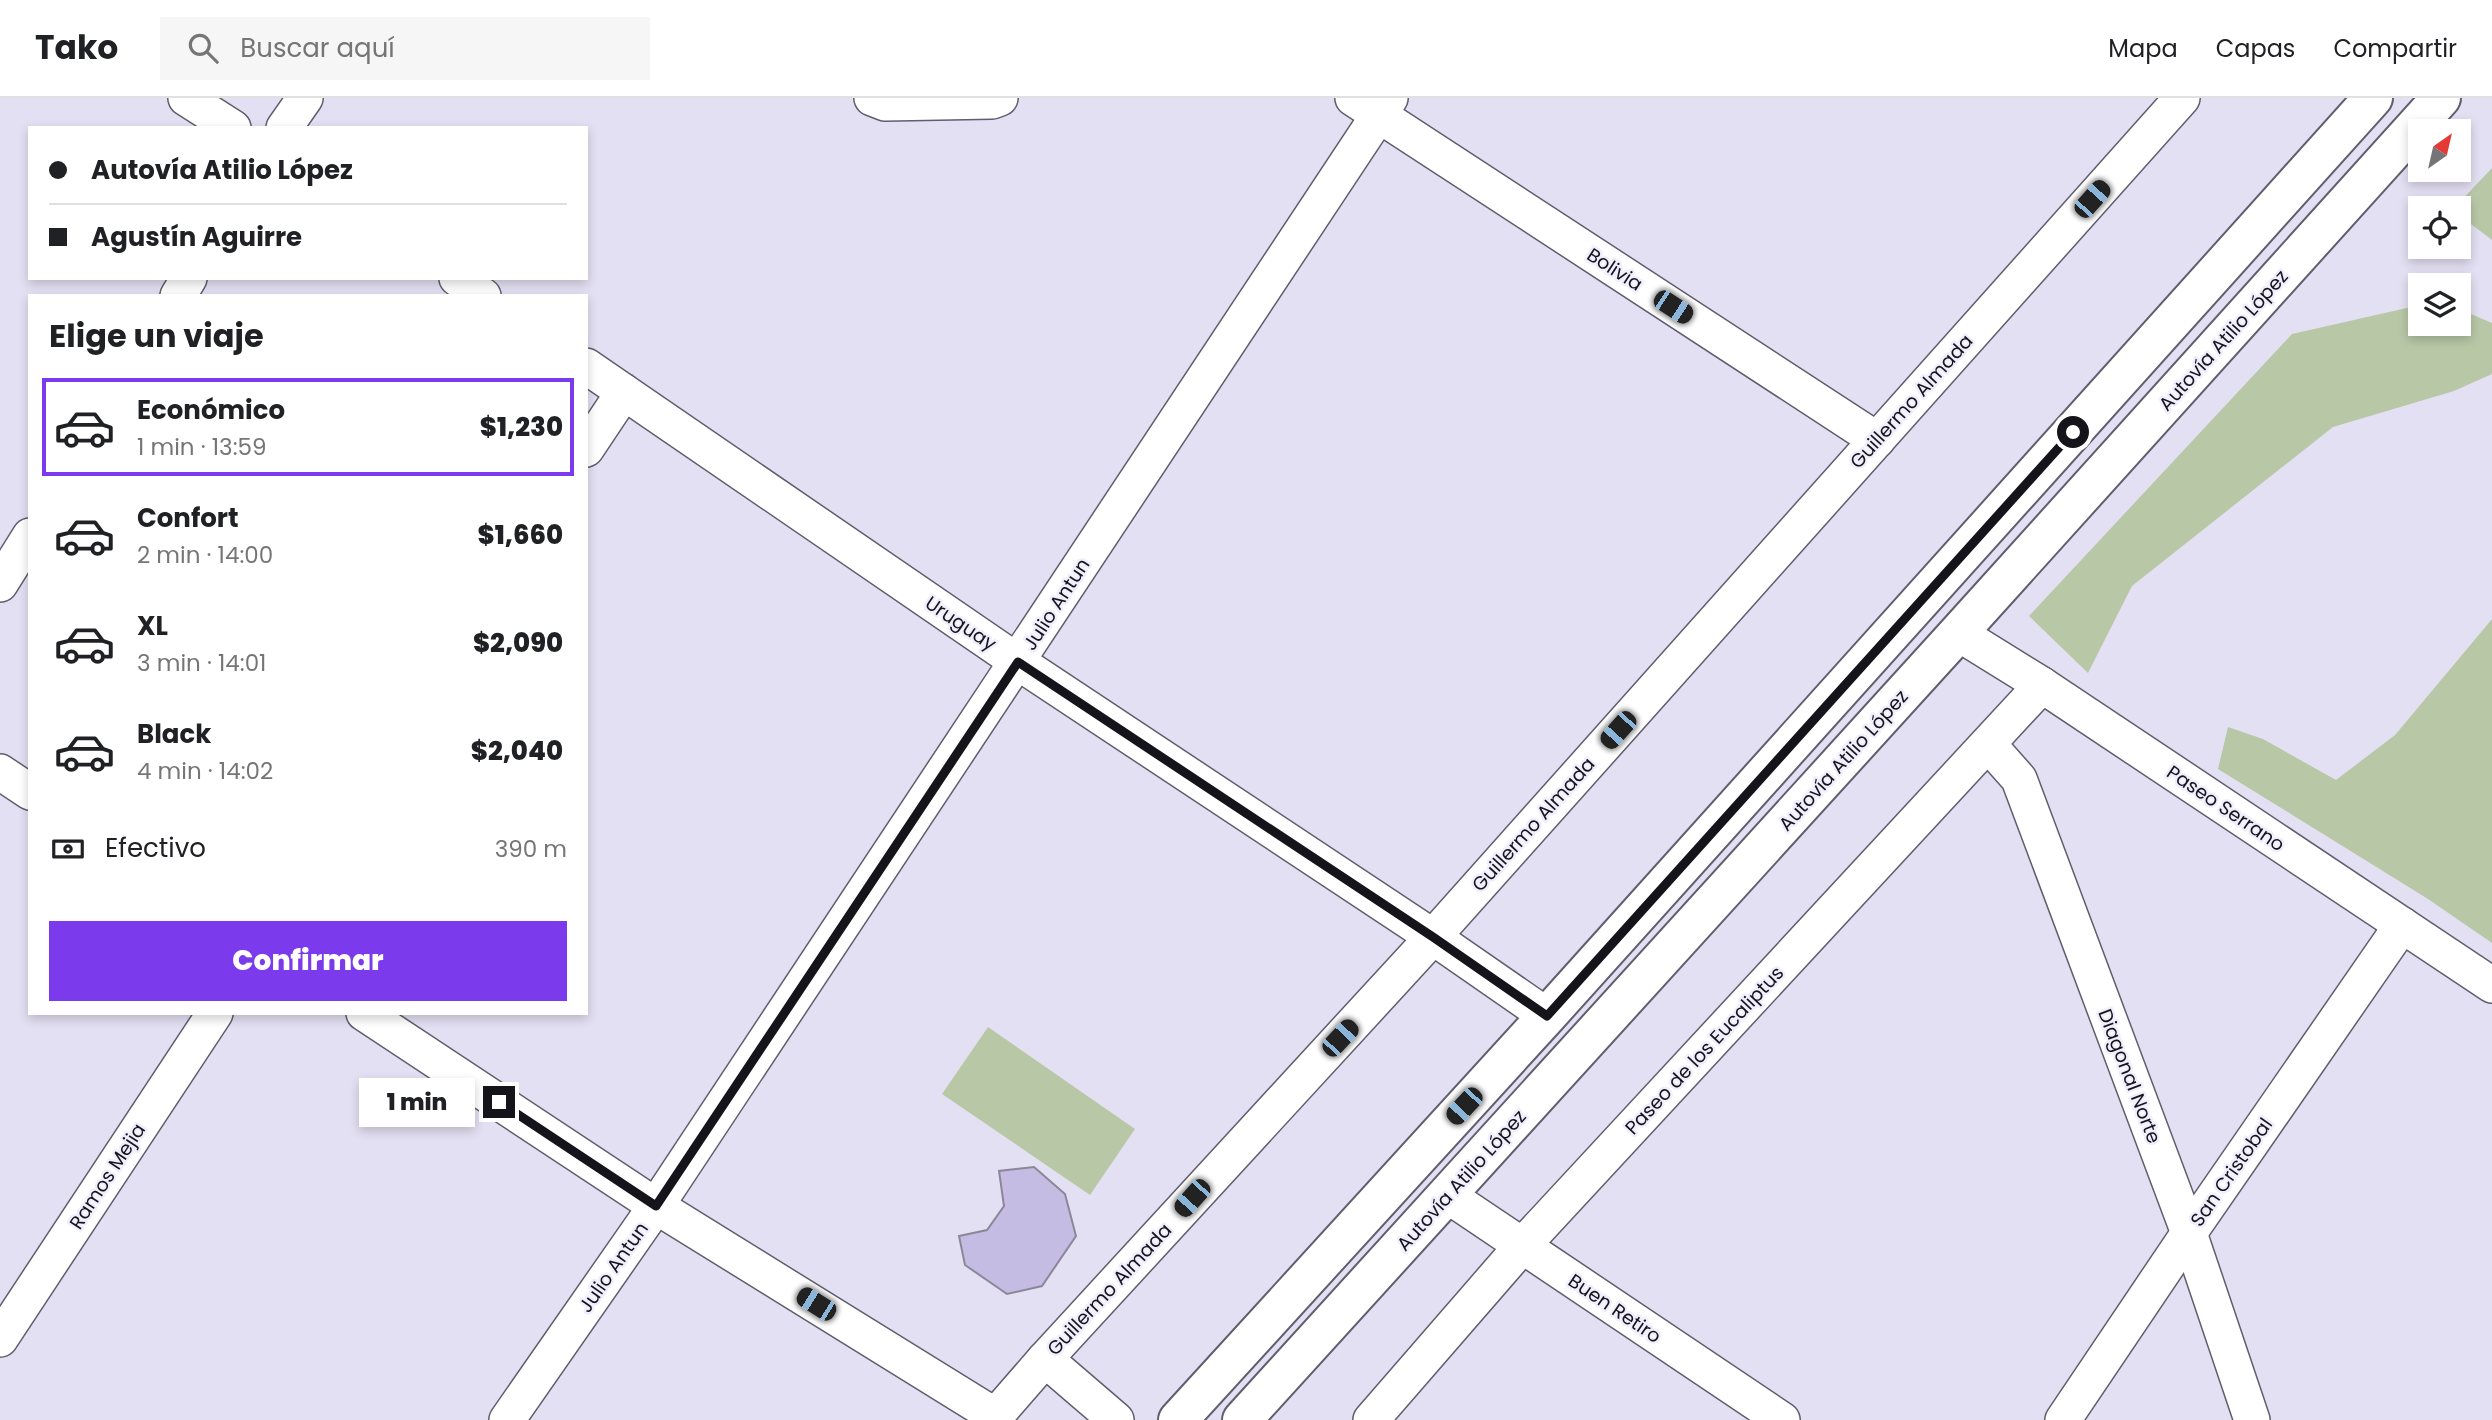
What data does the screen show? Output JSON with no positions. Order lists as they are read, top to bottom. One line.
{"streets":{"main road":["Autovía Atilio López"],"street":["Bolivia","Guillermo Almada","Julio Antun","Uruguay","Paseo Serrano","Paseo de los Eucaliptus","Diagonal Norte","San Cristobal","Ramos Mejia","Buen Retiro"]},"crossings":[["Bolivia","Guillermo Almada"],["Bolivia","Julio Antun"],["Autovía Atilio López","Paseo Serrano"],["Autovía Atilio López","Buen Retiro"],["Guillermo Almada","Uruguay"],["Julio Antun","Uruguay"],["Paseo Serrano","Paseo de los Eucaliptus"],["Paseo Serrano","San Cristobal"],["Paseo de los Eucaliptus","Diagonal Norte"],["Paseo de los Eucaliptus","Buen Retiro"],["Diagonal Norte","San Cristobal"]],"north":"top right","page":{"header":"Tako","search":"Buscar aquí","nav":["Mapa","Capas","Compartir"],"banner":["Autovía Atilio López","Agustín Aguirre"],"heading":"Elige un viaje","list":[{"name":"Económico","note":"1 min · 13:59","value":"$1,230"},{"name":"Confort","note":"2 min · 14:00","value":"$1,660"},{"name":"XL","note":"3 min · 14:01","value":"$2,090"},{"name":"Black","note":"4 min · 14:02","value":"$2,040"}],"pay":["Efectivo","390 m"],"buttons":"Confirmar","bubble":"1 min"}}
